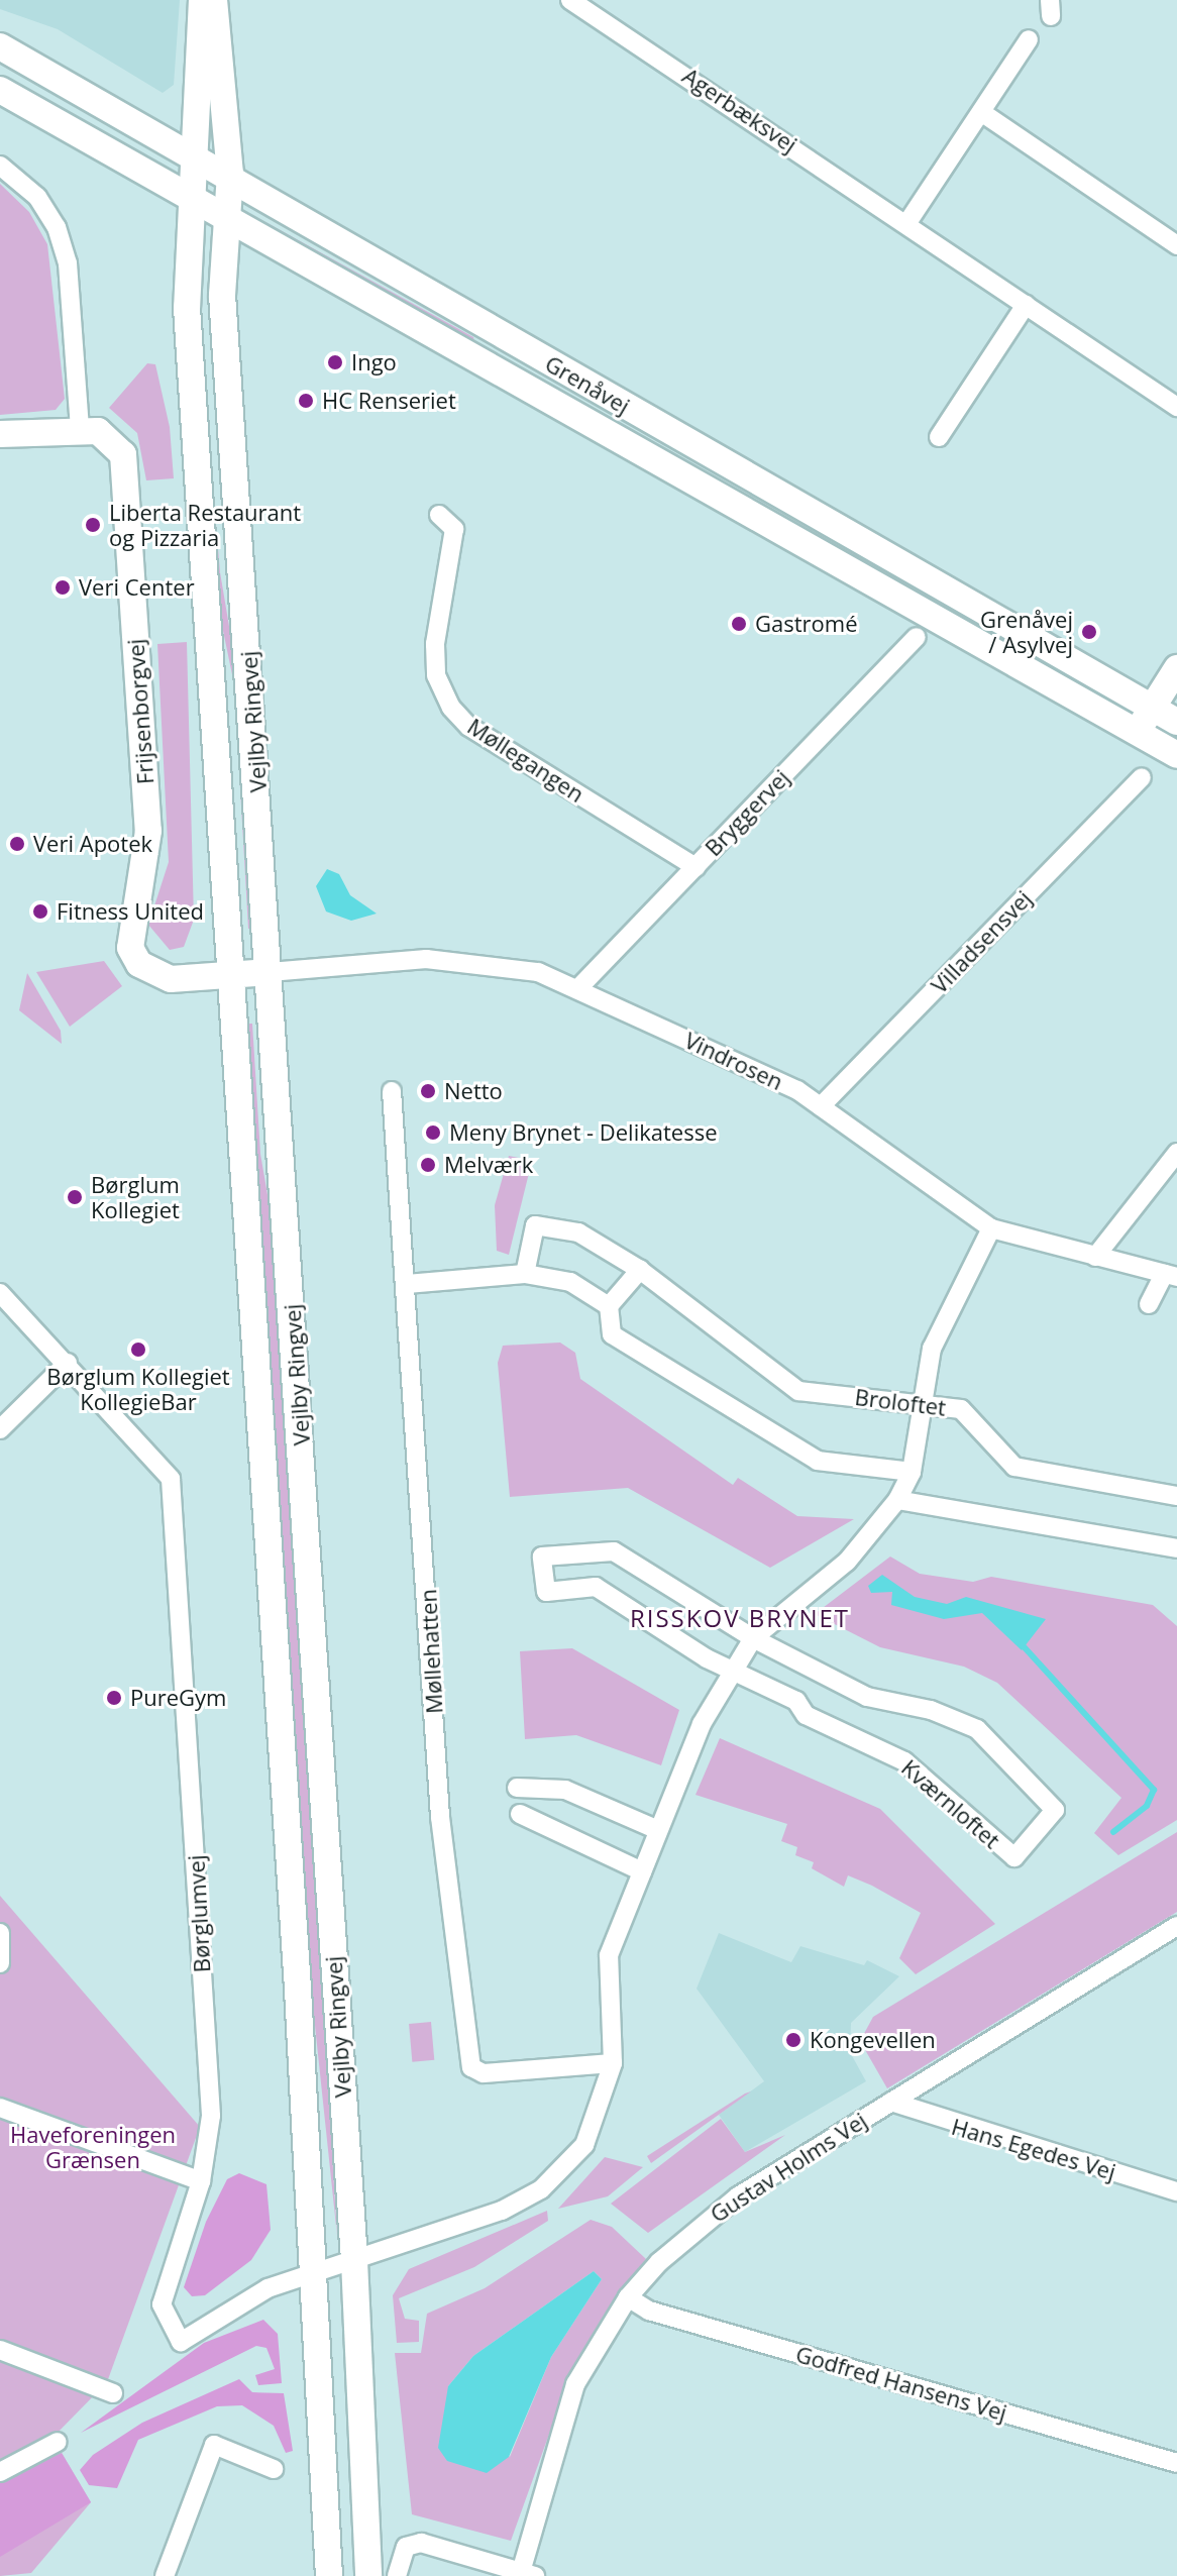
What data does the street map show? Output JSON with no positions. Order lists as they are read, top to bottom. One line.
{"streets":{"main road":["Grenåvej","Frijsenborgvej","Vejlby Ringvej"],"street":["Agerbæksvej","Møllegangen","Bryggervej","Villadsensvej","Vindrosen","Broloftet","Møllehatten","Kværnloftet","Børglumvej","Hans Egedes Vej","Gustav Holms Vej","Godfred Hansens Vej"]},"crossings":[["Grenåvej","Vejlby Ringvej"],["Frijsenborgvej","Vejlby Ringvej"],["Frijsenborgvej","Vindrosen"],["Vejlby Ringvej","Vindrosen"],["Vejlby Ringvej","Børglumvej"],["Møllegangen","Bryggervej"],["Bryggervej","Vindrosen"],["Villadsensvej","Vindrosen"],["Hans Egedes Vej","Gustav Holms Vej"],["Gustav Holms Vej","Godfred Hansens Vej"]],"districts":["RISSKOV BRYNET"],"parks":["Haveforeningen Grænsen"],"places":["Ingo","HC Renseriet","Liberta Restaurant og Pizzaria","Veri Center","Gastromé","Grenåvej / Asylvej","Veri Apotek","Fitness United","Netto","Meny Brynet - Delikatesse","Melværk","Børglum Kollegiet","Børglum Kollegiet KollegieBar","PureGym","Kongevellen"]}
